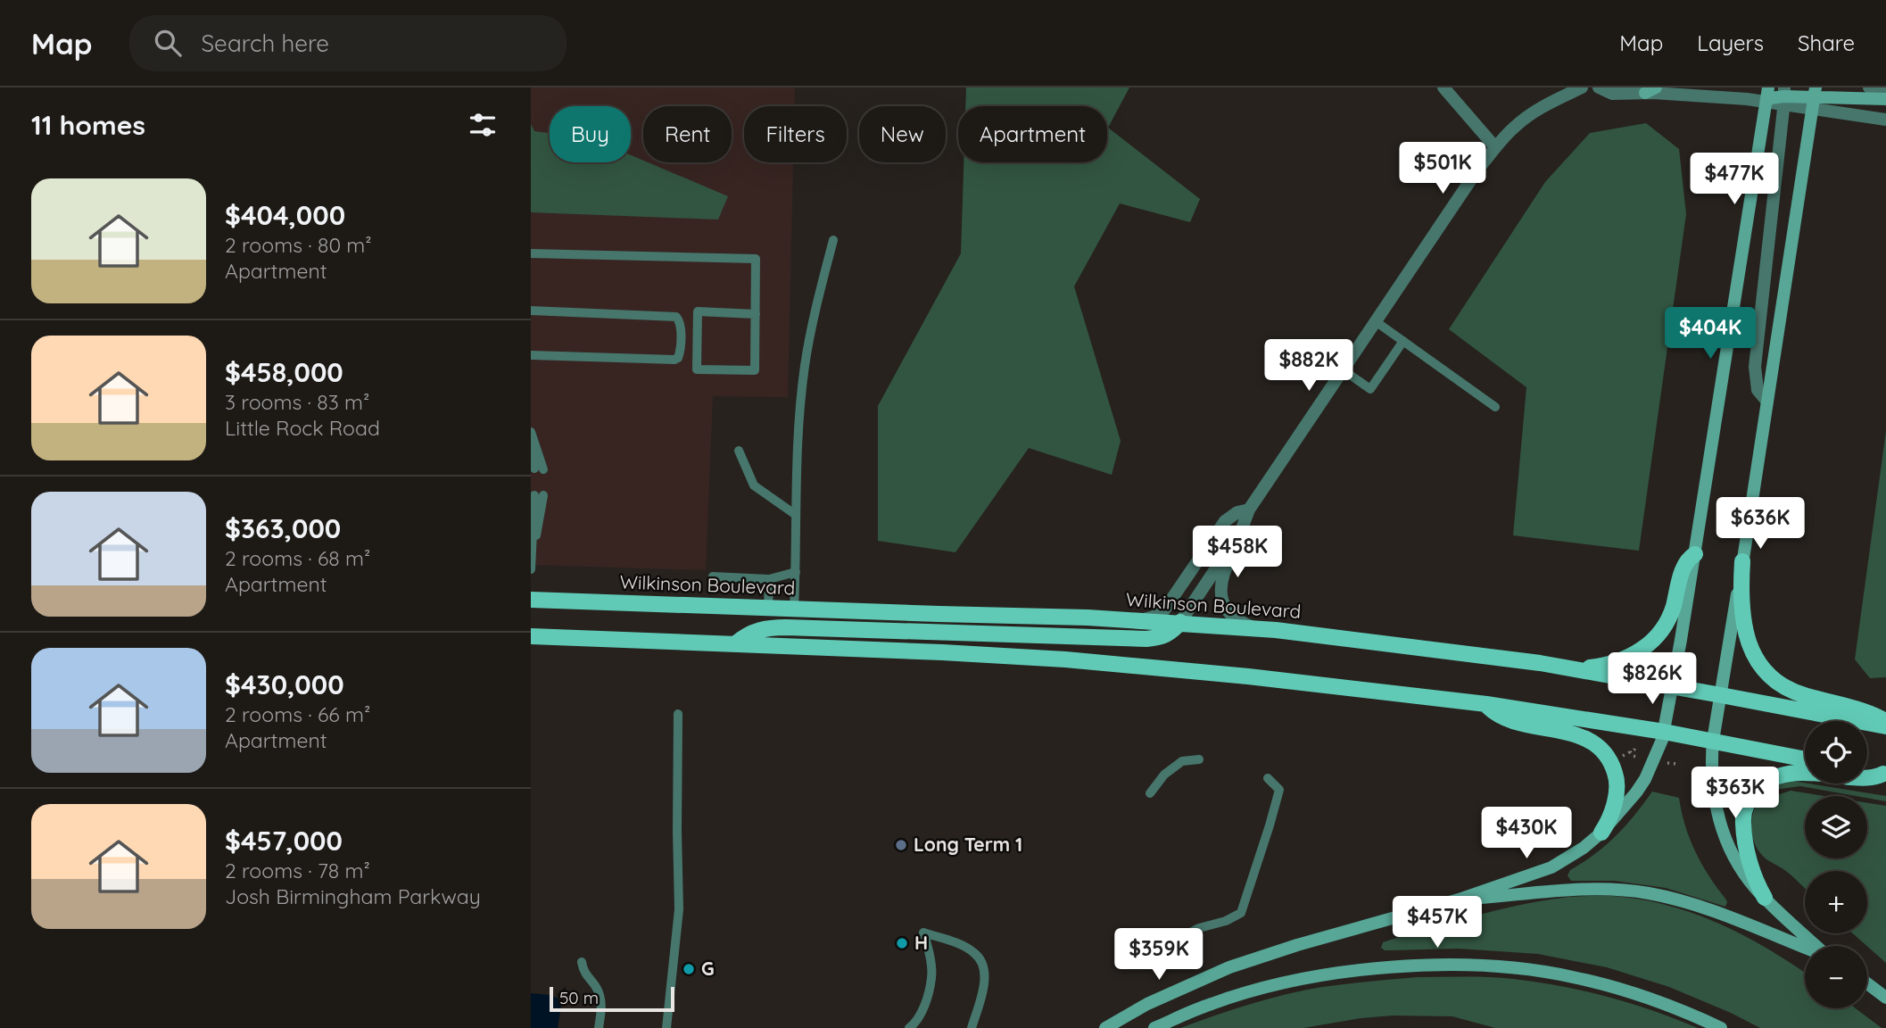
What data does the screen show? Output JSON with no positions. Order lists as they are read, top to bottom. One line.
{"streets":{"main road":["Wilkinson Boulevard"]},"places":["Long Term 1","H","G"],"scale_bar":"50 m","page":{"header":"Map","search":"Search here","nav":["Map","Layers","Share"],"heading":"11 homes","chip":["Buy","Rent","Filters","New","Apartment"],"price":["$501K","$477K","$404K","$882K","$636K","$458K","$826K","$363K","$430K","$457K","$359K"],"list":[{"name":"$404,000","note":"2 rooms · 80 m² · Apartment"},{"name":"$458,000","note":"3 rooms · 83 m² · Little Rock Road"},{"name":"$363,000","note":"2 rooms · 68 m² · Apartment"},{"name":"$430,000","note":"2 rooms · 66 m² · Apartment"},{"name":"$457,000","note":"2 rooms · 78 m² · Josh Birmingham Parkway"}],"map_buttons":["+","−"],"scale":"50 m"}}
